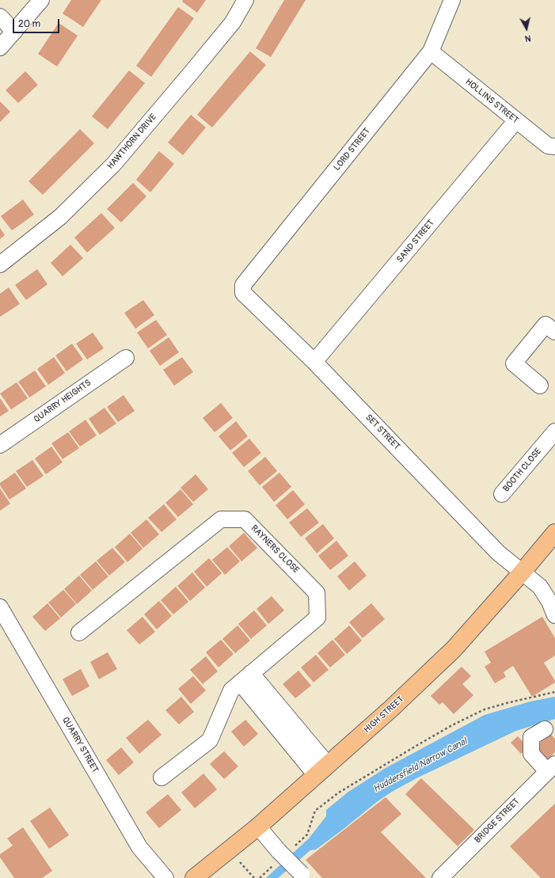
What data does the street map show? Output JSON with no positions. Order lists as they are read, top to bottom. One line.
{"streets":{"main road":["HIGH STREET"],"street":["HOLLINS STREET","HAWTHORN DRIVE","LORD STREET","SAND STREET","QUARRY HEIGHTS","SET STREET","BOOTH CLOSE","RAYNERS CLOSE","QUARRY STREET","BRIDGE STREET"]},"crossings":[["HOLLINS STREET","LORD STREET"],["HOLLINS STREET","SAND STREET"],["LORD STREET","SET STREET"],["SAND STREET","SET STREET"],["SET STREET","HIGH STREET"]],"water":["Huddersfield Narrow Canal"],"scale_bar":"20 m","north":"bottom"}
